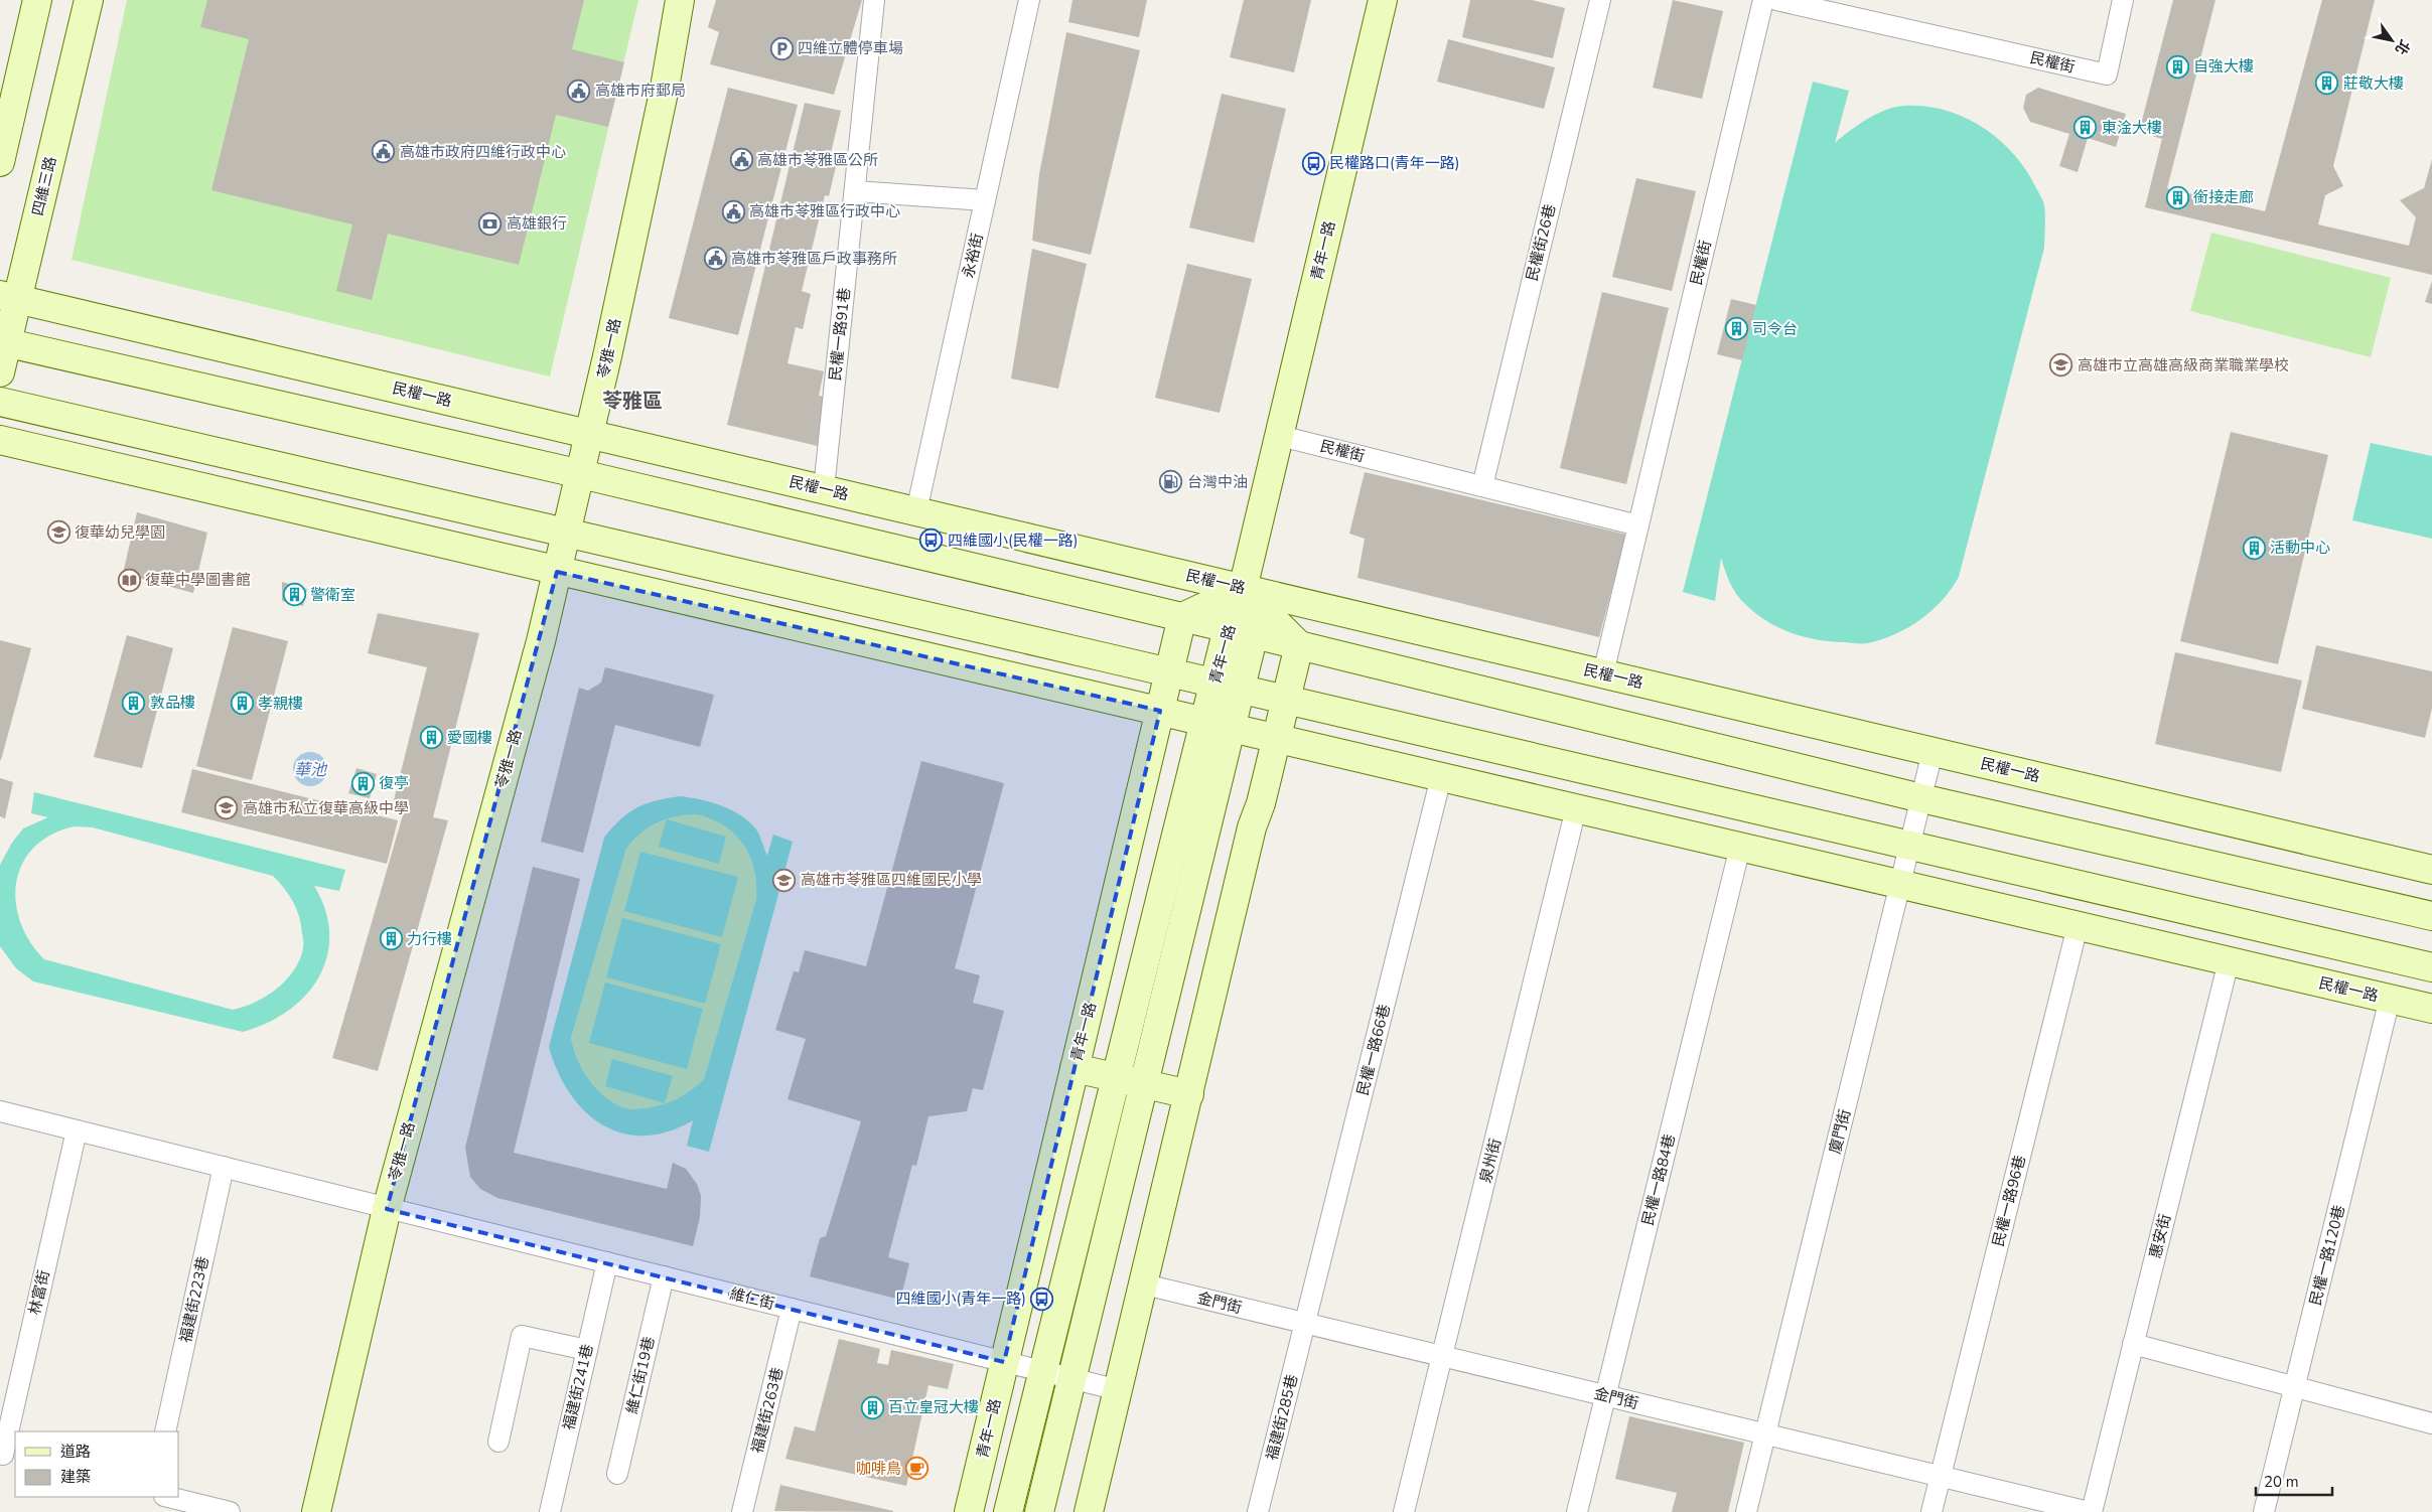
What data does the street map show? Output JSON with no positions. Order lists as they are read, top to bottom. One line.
{"streets":{"street":["民權街","四維三路","民權街26巷","青年一路","永裕街","民權一路91巷","苓雅一路","民權一路","民權一路66巷","廈門街","泉州街","民權一路84巷","民權一路96巷","惠安街","民權一路120巷","林富街","維仁街","福建街223巷","金門街","維仁街19巷","福建街241巷","福建街263巷","福建街285巷"]},"crossings":[["民權街","民權街26巷"],["民權街","青年一路"],["民權街","民權一路"],["四維三路","民權一路"],["青年一路","民權一路"],["青年一路","維仁街"],["永裕街","民權一路"],["民權一路91巷","民權一路"],["苓雅一路","民權一路"],["苓雅一路","維仁街"],["民權一路","民權一路66巷"],["民權一路","廈門街"],["民權一路","泉州街"],["民權一路","民權一路84巷"],["民權一路","民權一路96巷"],["民權一路","惠安街"],["民權一路","民權一路120巷"],["民權一路66巷","金門街"],["民權一路66巷","福建街285巷"],["廈門街","金門街"],["泉州街","金門街"],["民權一路84巷","金門街"],["民權一路96巷","金門街"],["惠安街","金門街"],["林富街","維仁街"],["維仁街","福建街223巷"],["維仁街","維仁街19巷"],["維仁街","福建街241巷"],["維仁街","福建街263巷"],["金門街","福建街285巷"]],"districts":["苓雅區"],"water":["華池"],"places":{"parking":["四維立體停車場"],"building":["自強大樓","莊敬大樓","東淦大樓","銜接走廊","司令台","活動中心","警衛室","敦品樓","孝親樓","愛國樓","復亭","力行樓","百立皇冠大樓"],"public building":["高雄市府郵局","高雄市政府四維行政中心","高雄市苓雅區公所","高雄市苓雅區行政中心","高雄市苓雅區戶政事務所"],"bus stop":["民權路口(青年一路)","四維國小(民權一路)","四維國小(青年一路)"],"bank":["高雄銀行"],"school or university":["高雄市立高雄高級商業職業學校","復華幼兒學園","高雄市私立復華高級中學","高雄市苓雅區四維國民小學"],"fuel station":["台灣中油"],"library":["復華中學圖書館"],"cafe":["咖啡鳥"]},"legend":["道路","建築"],"scale_bar":"20 m","north":"bottom right"}
